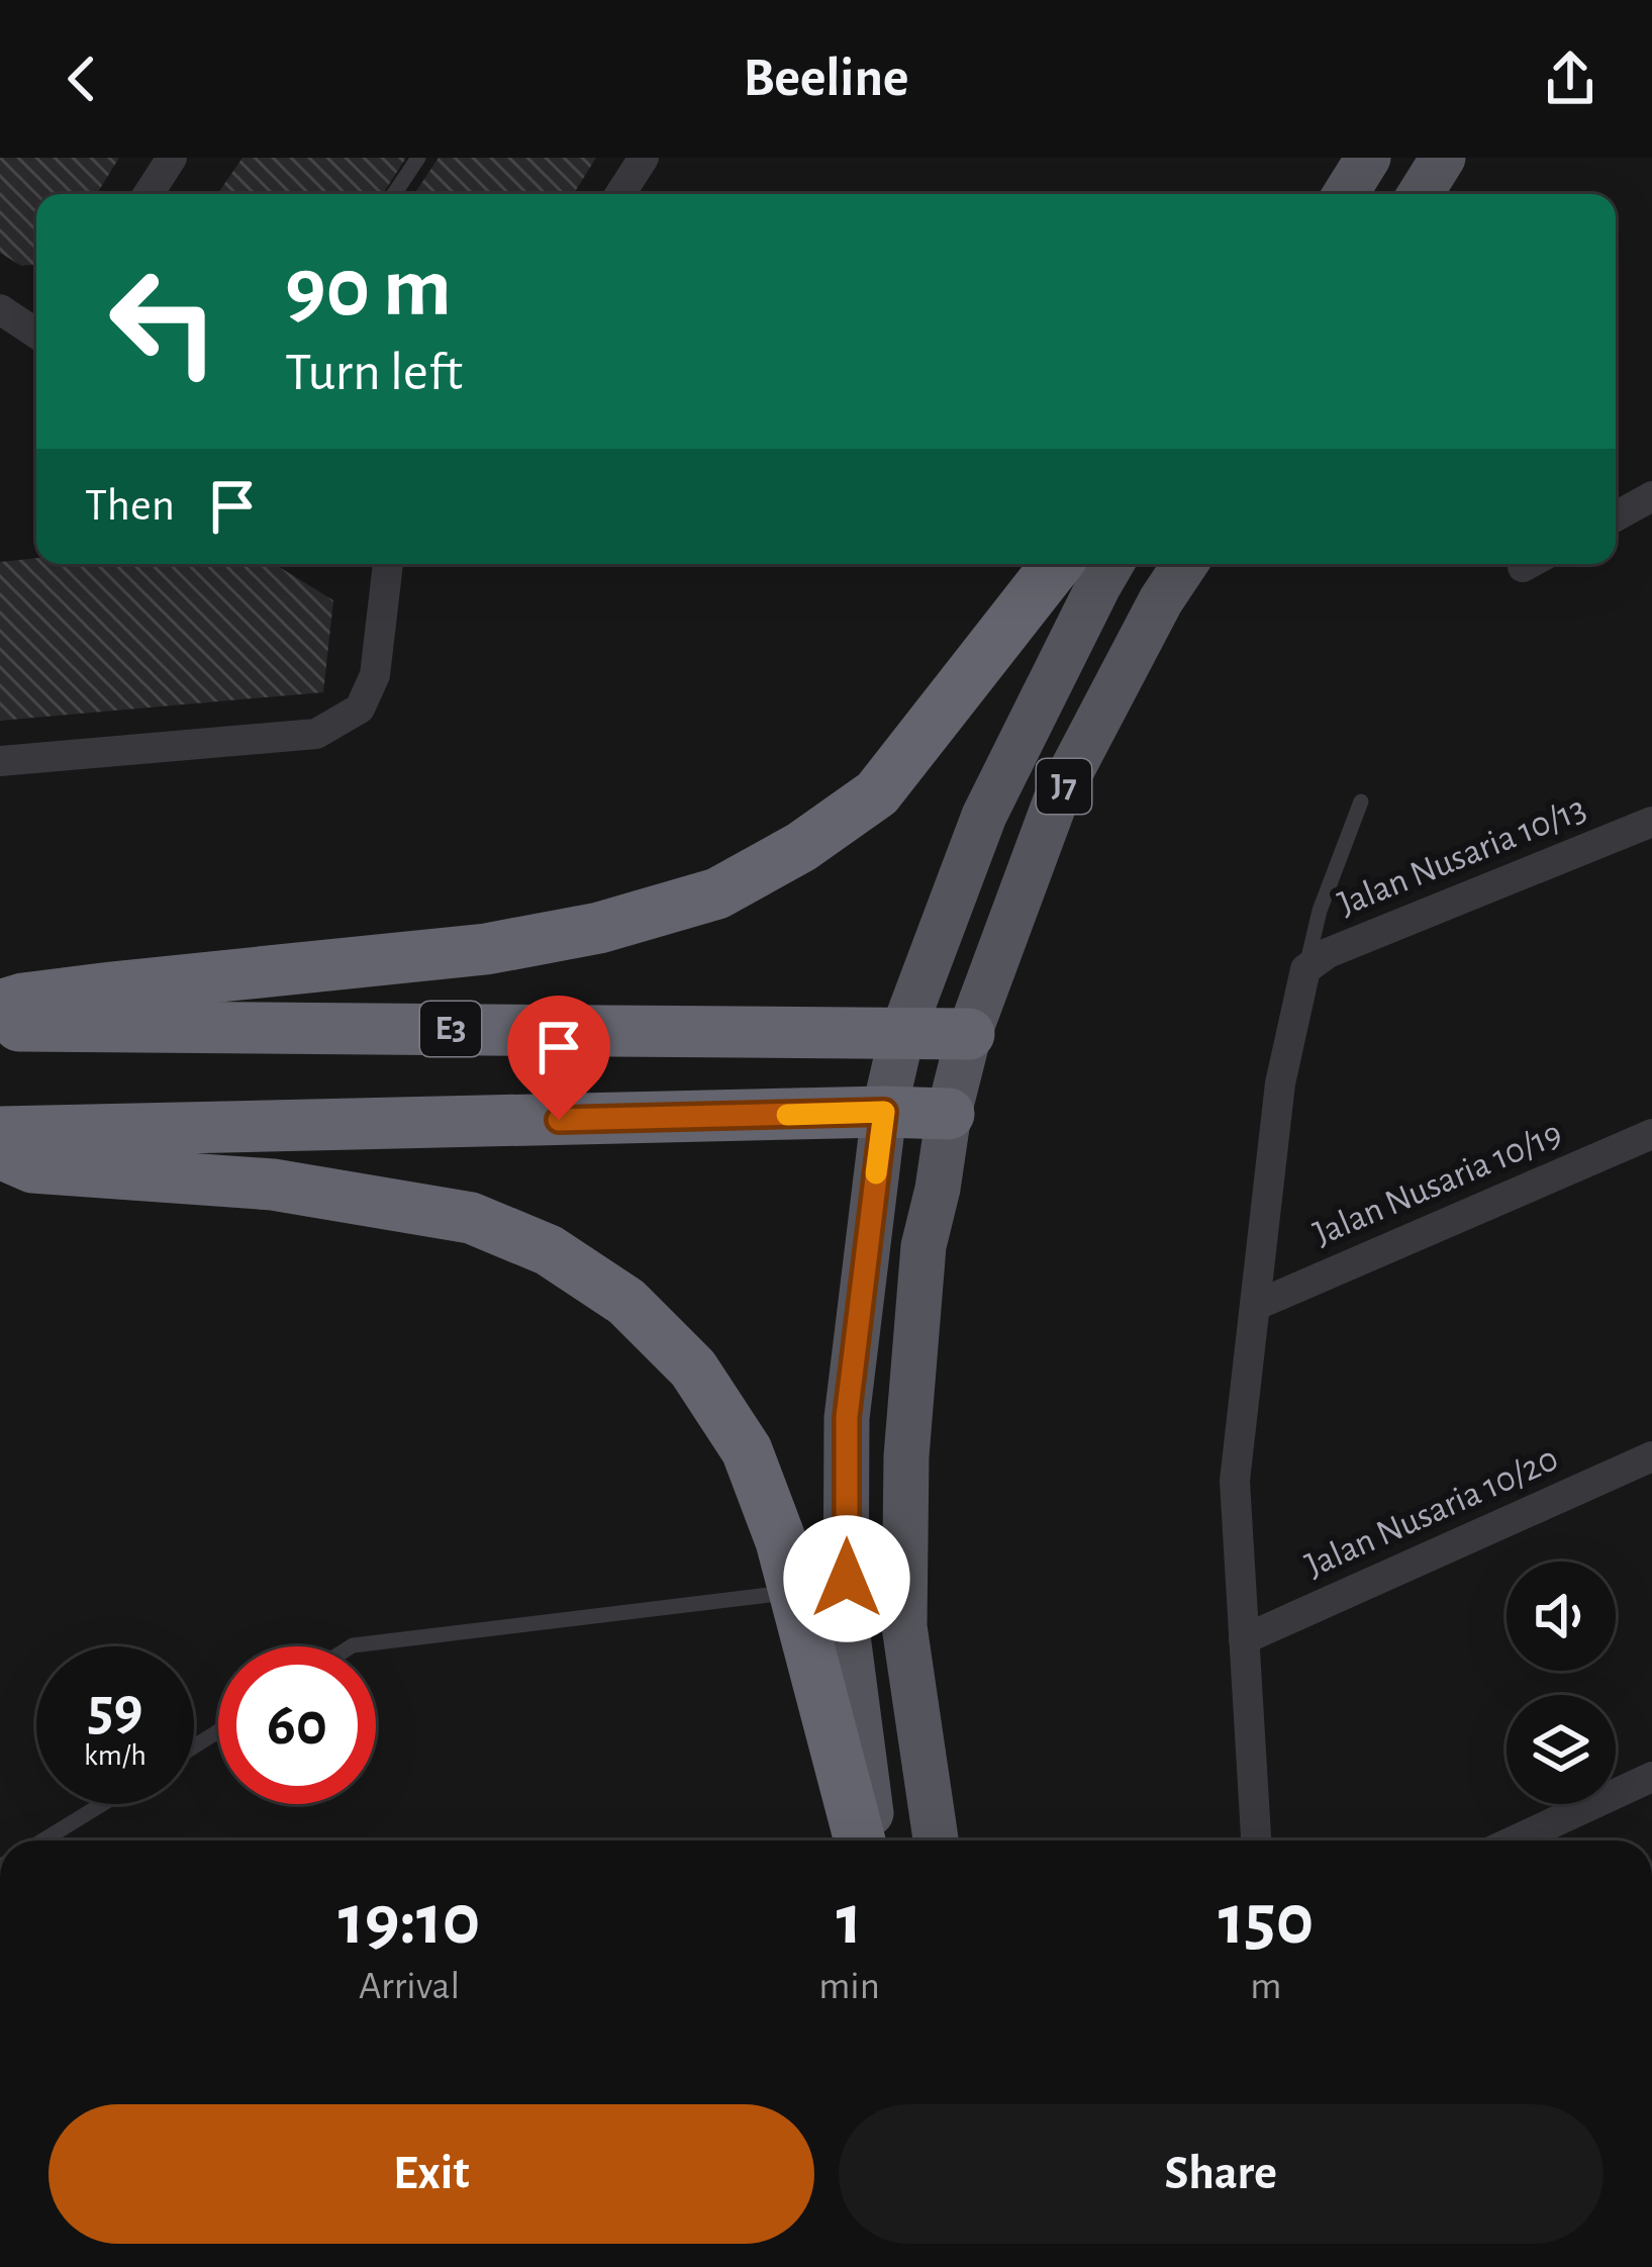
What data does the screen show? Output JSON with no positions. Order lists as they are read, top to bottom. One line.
{"streets":{"highway":["E3"],"main road":["J7"],"street":["Jalan Nusaria 10/13","Jalan Nusaria 10/19","Jalan Nusaria 10/20"]},"crossings":[["J7","E3"]],"page":{"header":"Beeline","turn":["90 m","Turn left"],"then":"Then","speed":"59 km/h","limit":"60","eta":["19:10","Arrival","1","min","150","m"],"buttons":["Exit","Share"]}}
